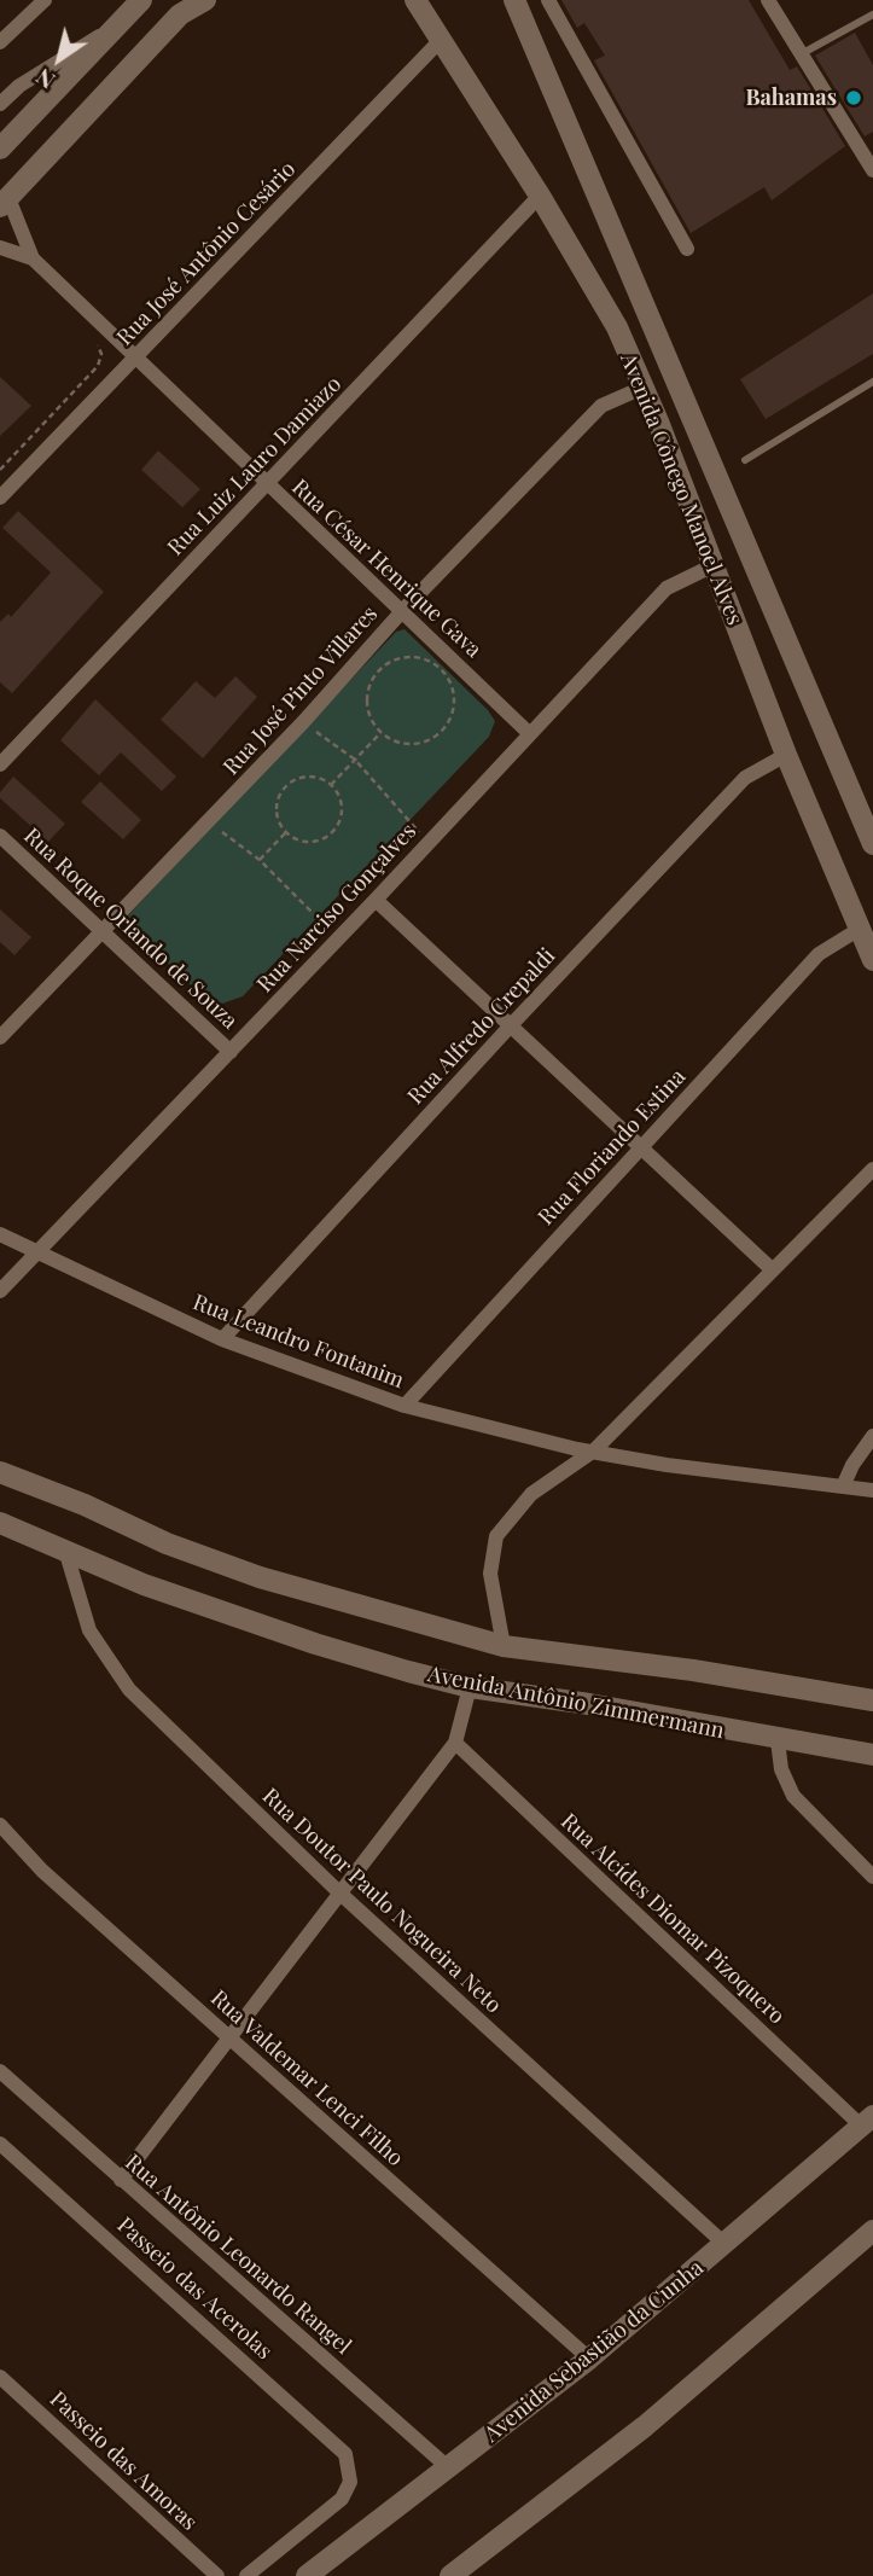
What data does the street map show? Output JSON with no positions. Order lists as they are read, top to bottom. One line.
{"streets":{"street":["Rua José Antônio Cesário","Rua Luiz Lauro Damiazo","Avenida Cônego Manoel Alves","Rua César Henrique Gava","Rua José Pinto Villares","Rua Narciso Gonçalves","Rua Roque Orlando de Souza","Rua Alfredo Crepaldi","Rua Floriando Estina","Rua Leandro Fontanim","Avenida Antônio Zimmermann","Rua Doutor Paulo Nogueira Neto","Rua Alcídes Diomar Pizoquero","Rua Valdemar Lenci Filho","Rua Antônio Leonardo Rangel","Passeio das Acerolas","Avenida Sebastião da Cunha","Passeio das Amoras"]},"crossings":[["Rua José Antônio Cesário","Avenida Cônego Manoel Alves"],["Rua José Antônio Cesário","Rua César Henrique Gava"],["Rua Luiz Lauro Damiazo","Avenida Cônego Manoel Alves"],["Rua Luiz Lauro Damiazo","Rua César Henrique Gava"],["Avenida Cônego Manoel Alves","Rua José Pinto Villares"],["Avenida Cônego Manoel Alves","Rua Narciso Gonçalves"],["Avenida Cônego Manoel Alves","Rua Alfredo Crepaldi"],["Avenida Cônego Manoel Alves","Rua Floriando Estina"],["Rua César Henrique Gava","Rua José Pinto Villares"],["Rua César Henrique Gava","Rua Narciso Gonçalves"],["Rua José Pinto Villares","Rua Roque Orlando de Souza"],["Rua Narciso Gonçalves","Rua Roque Orlando de Souza"],["Rua Narciso Gonçalves","Rua Leandro Fontanim"],["Rua Alfredo Crepaldi","Rua Leandro Fontanim"],["Rua Floriando Estina","Rua Leandro Fontanim"],["Avenida Antônio Zimmermann","Rua Doutor Paulo Nogueira Neto"],["Rua Doutor Paulo Nogueira Neto","Avenida Sebastião da Cunha"],["Rua Alcídes Diomar Pizoquero","Avenida Sebastião da Cunha"],["Rua Valdemar Lenci Filho","Avenida Sebastião da Cunha"],["Rua Antônio Leonardo Rangel","Avenida Sebastião da Cunha"]],"places":["Bahamas"],"north":"bottom left"}
